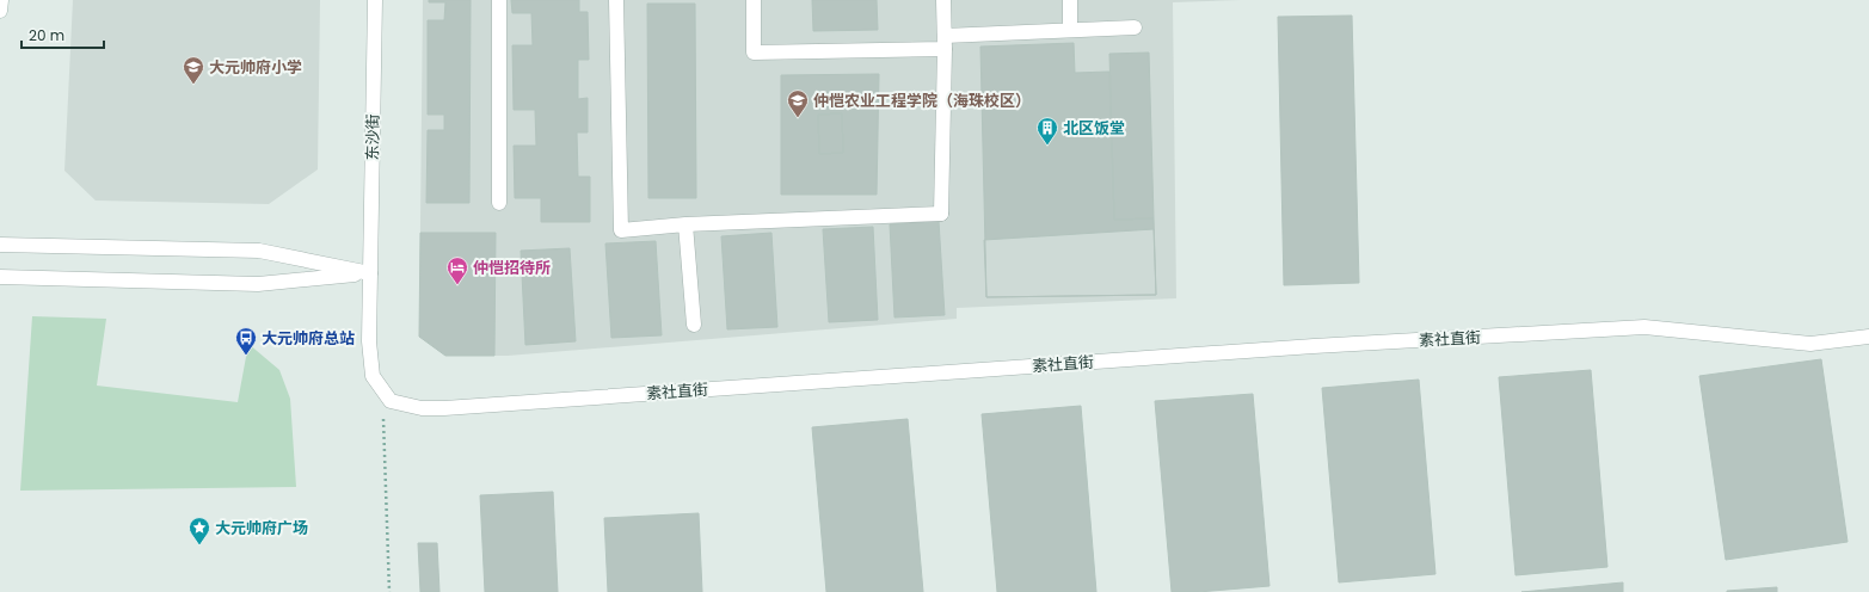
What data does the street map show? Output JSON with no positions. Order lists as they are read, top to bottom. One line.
{"streets":{"street":["东沙街","素社直街"]},"places":{"school or university":["大元帅府小学","仲恺农业工程学院（海珠校区）"],"building":["北区饭堂"],"hotel":["仲恺招待所"],"bus stop":["大元帅府总站"],"place":["大元帅府广场"]},"scale_bar":"20 m"}
